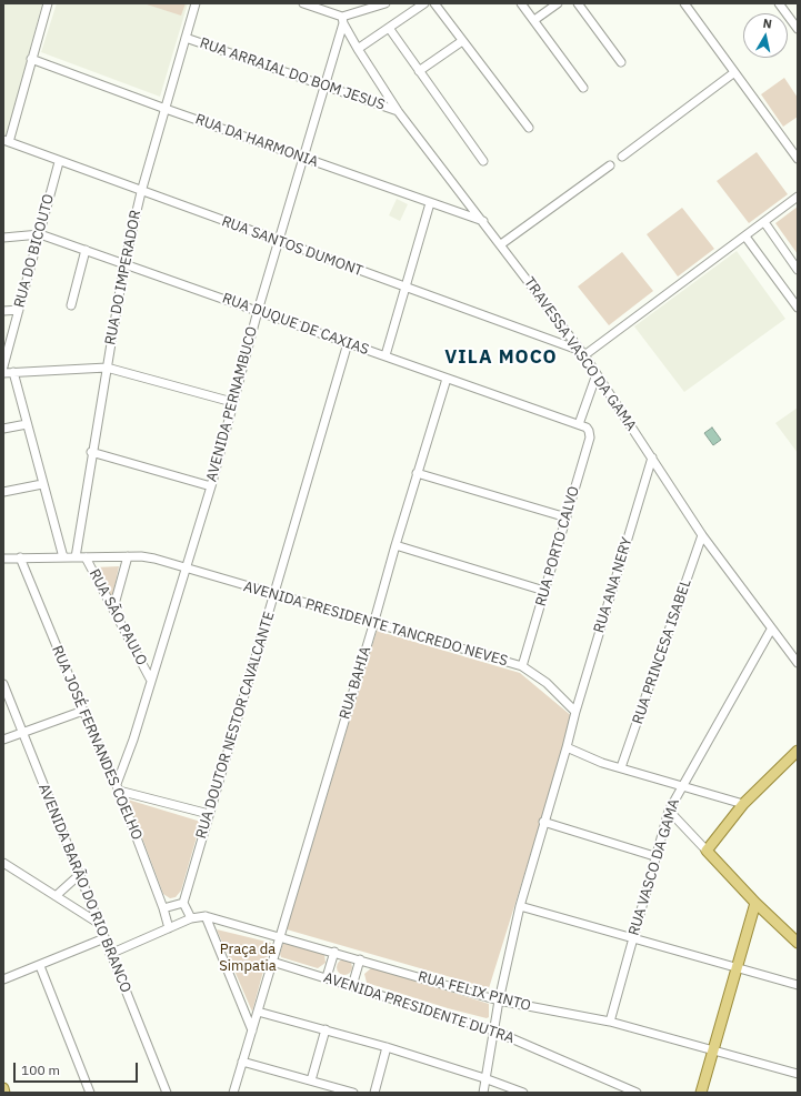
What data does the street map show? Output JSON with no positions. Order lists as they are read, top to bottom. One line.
{"streets":{"street":["RUA ARRAIAL DO BOM JESUS","RUA DA HARMONIA","RUA SANTOS DUMONT","RUA DO BICOUTO","RUA DO IMPERADOR","RUA DUQUE DE CAXIAS","TRAVESSA VASCO DA GAMA","AVENIDA PERNAMBUCO","RUA PORTO CALVO","RUA ANA NERY","RUA SÃO PAULO","AVENIDA PRESIDENTE TANCREDO NEVES","RUA PRINCESA ISABEL","RUA BAHIA","RUA DOUTOR NESTOR CAVALCANTE","RUA JOSÉ FERNANDES COELHO","RUA VASCO DA GAMA","AVENIDA BARÃO DO RIO BRANCO","RUA FELIX PINTO","AVENIDA PRESIDENTE DUTRA"]},"crossings":[["RUA ARRAIAL DO BOM JESUS","RUA DO IMPERADOR"],["RUA ARRAIAL DO BOM JESUS","TRAVESSA VASCO DA GAMA"],["RUA ARRAIAL DO BOM JESUS","AVENIDA PERNAMBUCO"],["RUA DA HARMONIA","RUA DO IMPERADOR"],["RUA DA HARMONIA","TRAVESSA VASCO DA GAMA"],["RUA DA HARMONIA","AVENIDA PERNAMBUCO"],["RUA SANTOS DUMONT","RUA DO BICOUTO"],["RUA SANTOS DUMONT","RUA DO IMPERADOR"],["RUA SANTOS DUMONT","TRAVESSA VASCO DA GAMA"],["RUA SANTOS DUMONT","AVENIDA PERNAMBUCO"],["RUA DO BICOUTO","RUA DUQUE DE CAXIAS"],["RUA DO IMPERADOR","RUA DUQUE DE CAXIAS"],["RUA DO IMPERADOR","AVENIDA PRESIDENTE TANCREDO NEVES"],["RUA DUQUE DE CAXIAS","AVENIDA PERNAMBUCO"],["RUA DUQUE DE CAXIAS","RUA PORTO CALVO"],["RUA DUQUE DE CAXIAS","RUA BAHIA"],["RUA DUQUE DE CAXIAS","RUA DOUTOR NESTOR CAVALCANTE"],["TRAVESSA VASCO DA GAMA","AVENIDA PERNAMBUCO"],["TRAVESSA VASCO DA GAMA","RUA PORTO CALVO"],["TRAVESSA VASCO DA GAMA","RUA ANA NERY"],["TRAVESSA VASCO DA GAMA","RUA PRINCESA ISABEL"],["TRAVESSA VASCO DA GAMA","RUA VASCO DA GAMA"],["AVENIDA PERNAMBUCO","RUA SÃO PAULO"],["AVENIDA PERNAMBUCO","AVENIDA PRESIDENTE TANCREDO NEVES"],["AVENIDA PERNAMBUCO","RUA JOSÉ FERNANDES COELHO"],["RUA PORTO CALVO","AVENIDA PRESIDENTE TANCREDO NEVES"],["RUA ANA NERY","AVENIDA PRESIDENTE TANCREDO NEVES"],["RUA SÃO PAULO","AVENIDA PRESIDENTE TANCREDO NEVES"],["AVENIDA PRESIDENTE TANCREDO NEVES","RUA BAHIA"],["AVENIDA PRESIDENTE TANCREDO NEVES","RUA DOUTOR NESTOR CAVALCANTE"],["AVENIDA PRESIDENTE TANCREDO NEVES","RUA JOSÉ FERNANDES COELHO"],["RUA BAHIA","RUA FELIX PINTO"],["RUA BAHIA","AVENIDA PRESIDENTE DUTRA"],["RUA JOSÉ FERNANDES COELHO","RUA FELIX PINTO"],["RUA VASCO DA GAMA","RUA FELIX PINTO"],["AVENIDA BARÃO DO RIO BRANCO","RUA FELIX PINTO"]],"districts":["VILA MOCO"],"parks":["Praça da Simpatia"],"scale_bar":"100 m","north":"top"}
